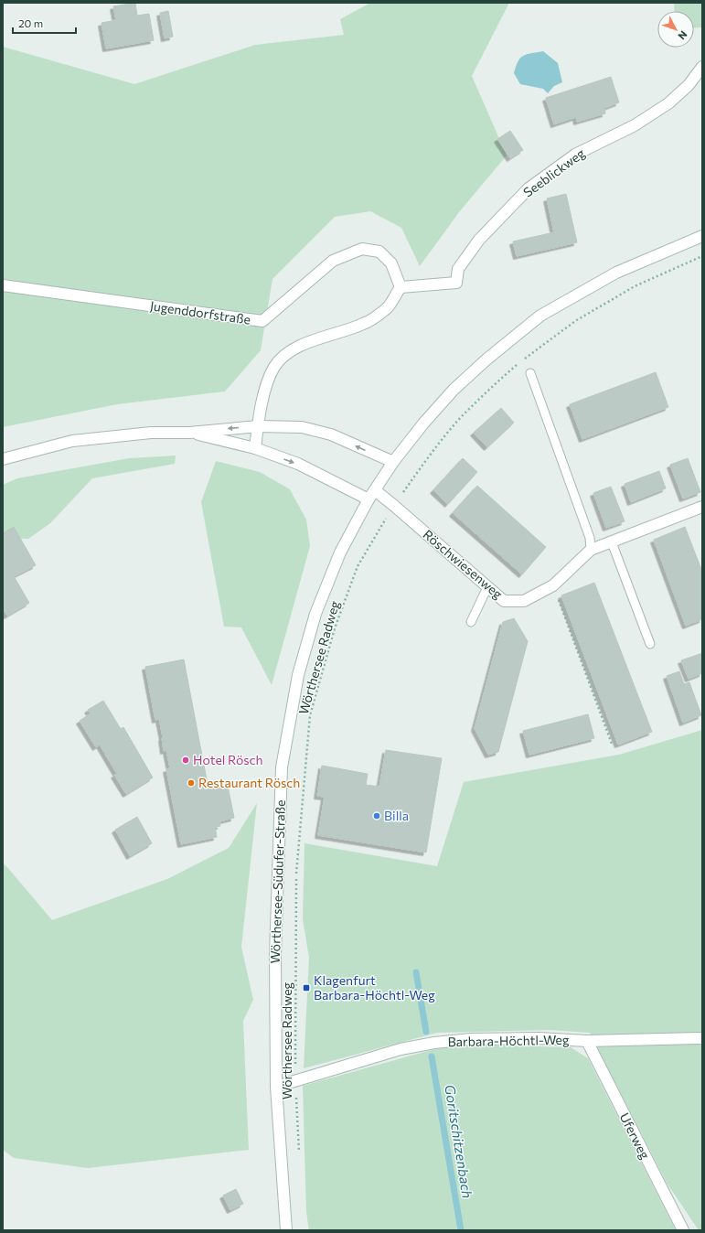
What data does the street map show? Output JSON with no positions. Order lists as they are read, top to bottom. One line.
{"streets":{"street":["Seeblickweg","Jugenddorfstraße","Röschwiesenweg","Wörthersee-Südufer-Straße","Barbara-Höchtl-Weg","Uferweg"],"path":["Wörthersee Radweg"]},"crossings":[["Seeblickweg","Jugenddorfstraße"],["Röschwiesenweg","Wörthersee Radweg"],["Röschwiesenweg","Wörthersee-Südufer-Straße"],["Wörthersee Radweg","Barbara-Höchtl-Weg"],["Wörthersee-Südufer-Straße","Barbara-Höchtl-Weg"],["Barbara-Höchtl-Weg","Uferweg"]],"water":["Goritschitzenbach"],"places":{"other":["Hotel Rösch","Restaurant Rösch","Billa"],"transit":["Klagenfurt Barbara-Höchtl-Weg"]},"scale_bar":"20 m","north":"bottom right"}
